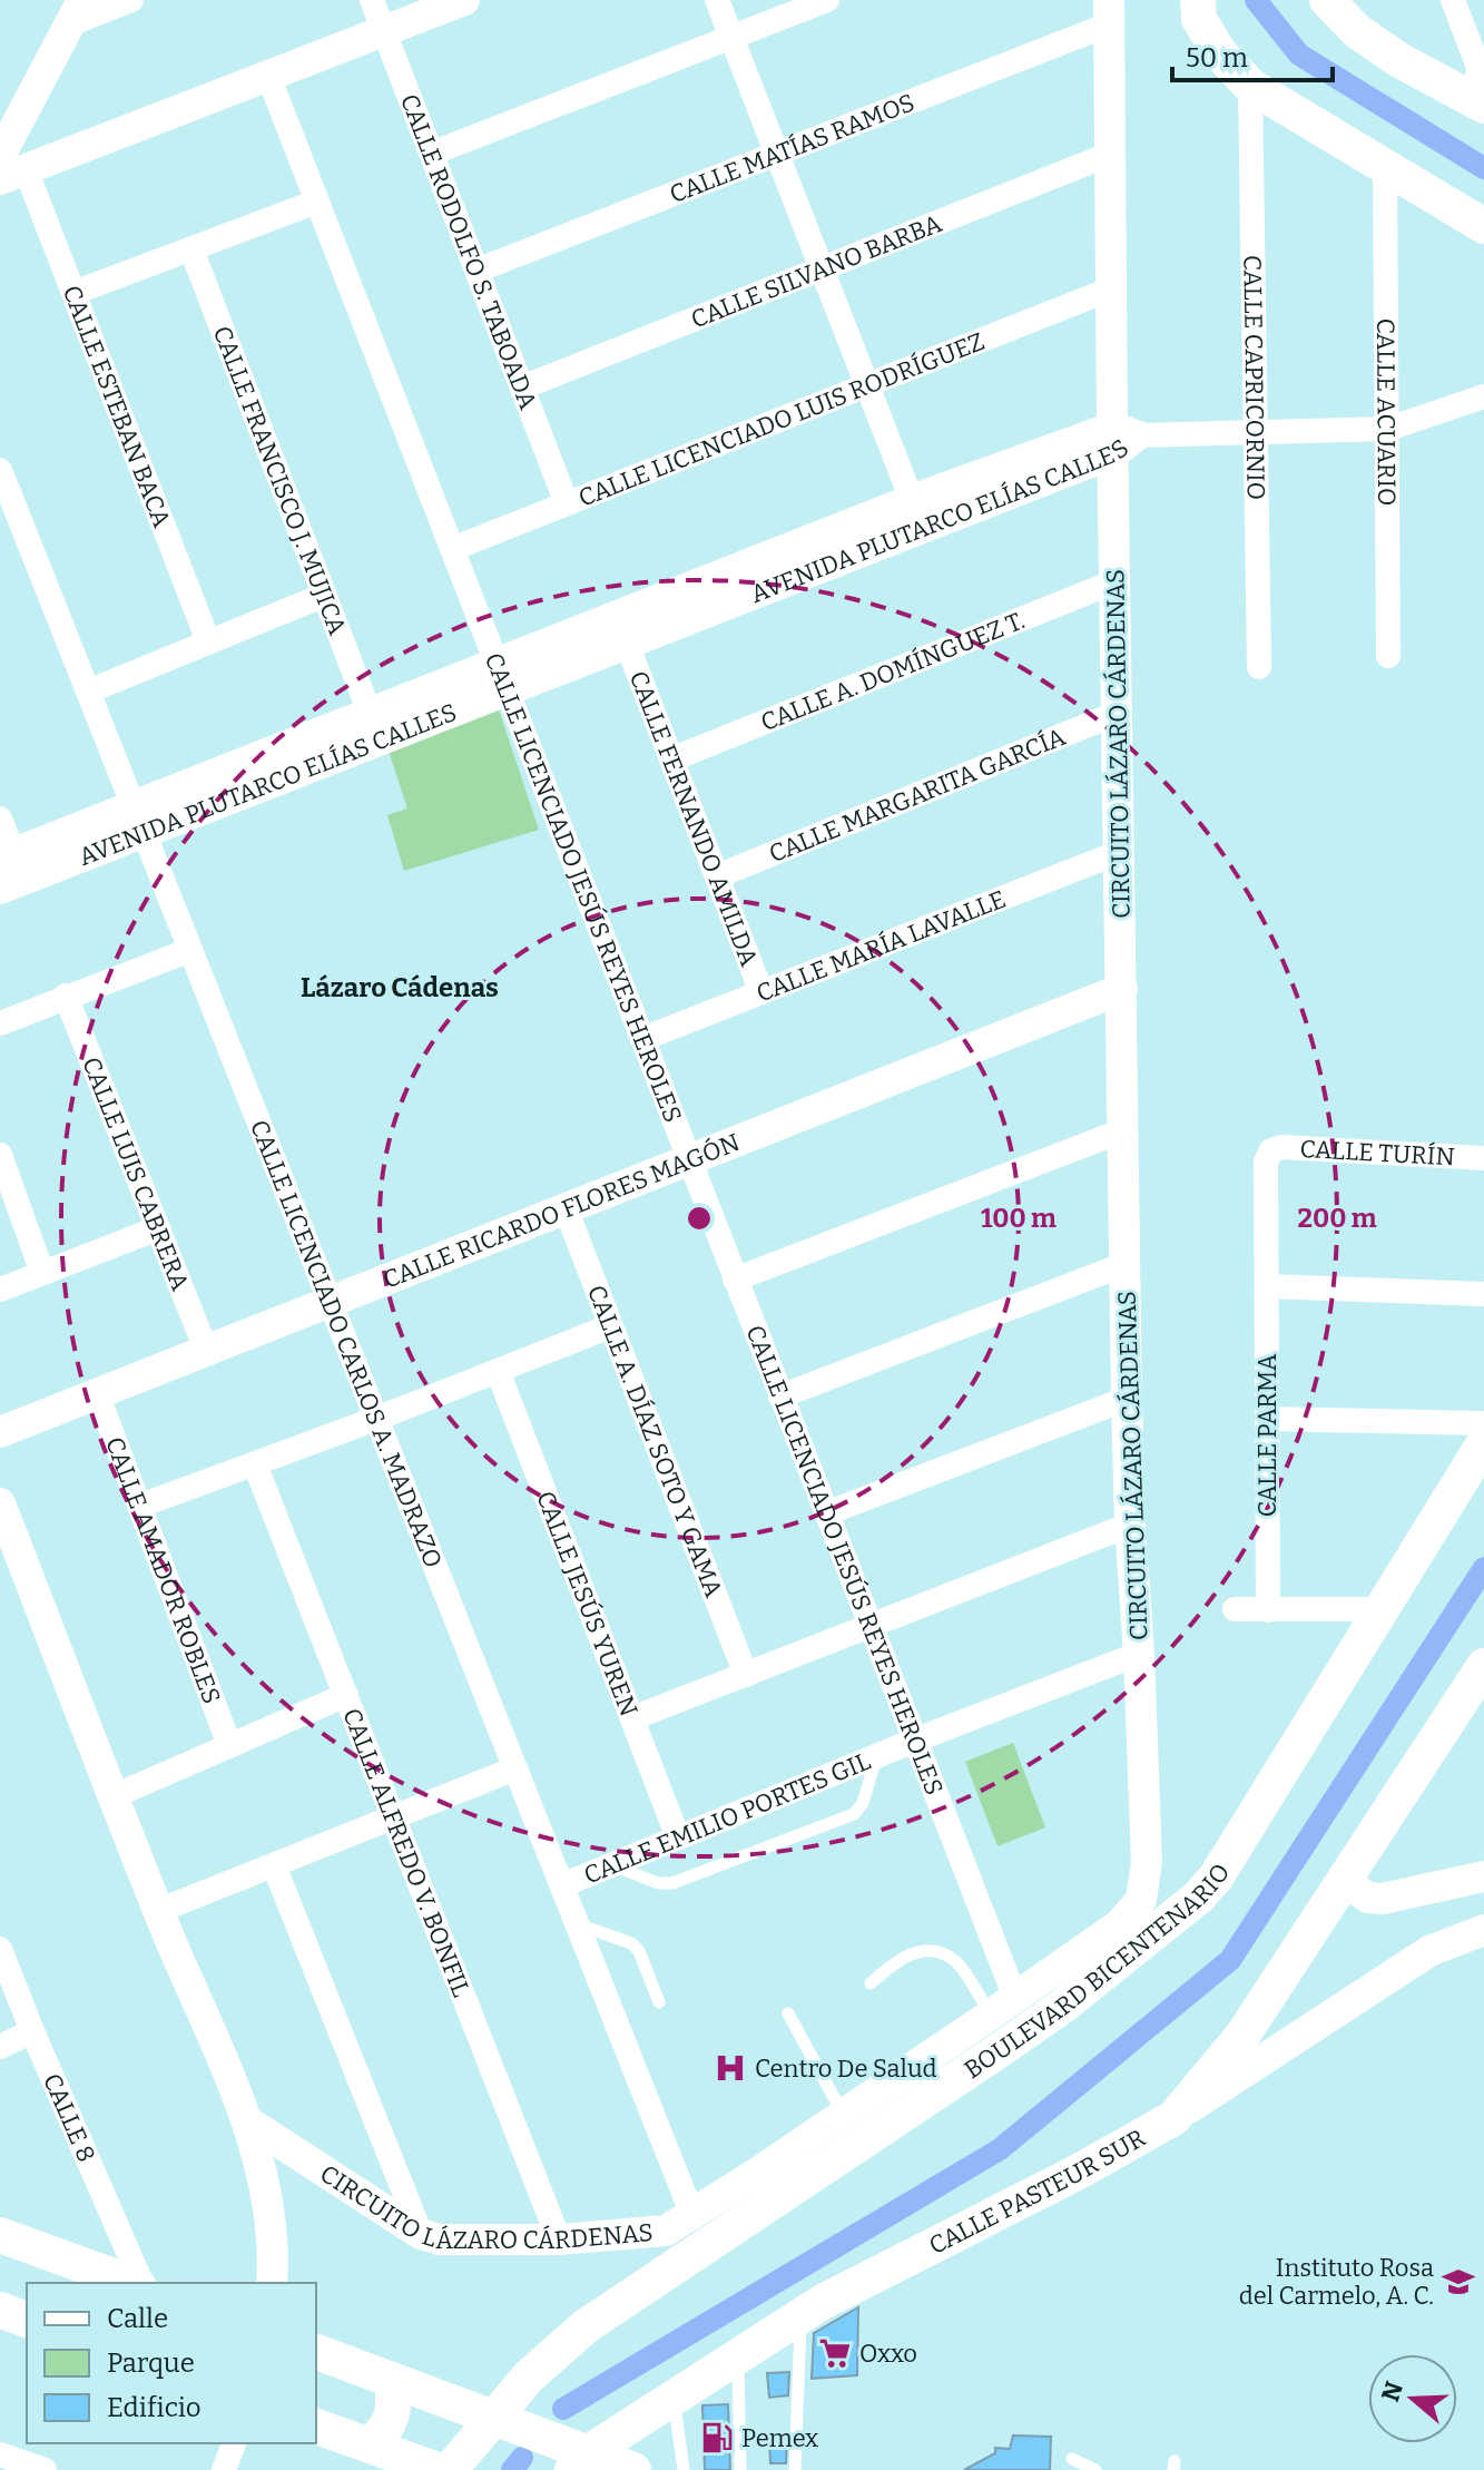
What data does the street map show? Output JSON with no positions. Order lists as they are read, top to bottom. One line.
{"streets":{"main road":["BOULEVARD BICENTENARIO","CALLE PASTEUR SUR"],"street":["CALLE MATÍAS RAMOS","CALLE RODOLFO S. TABOADA","CALLE SILVANO BARBA","CALLE CAPRICORNIO","CALLE ESTEBAN BACA","CALLE ACUARIO","CALLE LICENCIADO LUIS RODRÍGUEZ","CALLE FRANCISCO J. MUJICA","AVENIDA PLUTARCO ELÍAS CALLES","CALLE A. DOMÍNGUEZ T.","CIRCUITO LÁZARO CÁRDENAS","CALLE MARGARITA GARCÍA","CALLE FERNANDO AMILDA","CALLE LICENCIADO JESÚS REYES HEROLES","CALLE MARÍA LAVALLE","CALLE TURÍN","CALLE LUIS CABRERA","CALLE RICARDO FLORES MAGÓN","CALLE LICENCIADO CARLOS A. MADRAZO","CALLE PARMA","CALLE A. DÍAZ SOTO Y GAMA","CALLE AMADOR ROBLES","CALLE JESÚS YUREN","CALLE EMILIO PORTES GIL","CALLE ALFREDO V. BONFIL","CALLE 8"]},"crossings":[["CALLE MATÍAS RAMOS","CALLE RODOLFO S. TABOADA"],["CALLE MATÍAS RAMOS","CIRCUITO LÁZARO CÁRDENAS"],["CALLE RODOLFO S. TABOADA","CALLE SILVANO BARBA"],["CALLE RODOLFO S. TABOADA","CALLE LICENCIADO LUIS RODRÍGUEZ"],["CALLE SILVANO BARBA","CIRCUITO LÁZARO CÁRDENAS"],["CALLE LICENCIADO LUIS RODRÍGUEZ","CIRCUITO LÁZARO CÁRDENAS"],["CALLE LICENCIADO LUIS RODRÍGUEZ","CALLE LICENCIADO JESÚS REYES HEROLES"],["CALLE FRANCISCO J. MUJICA","AVENIDA PLUTARCO ELÍAS CALLES"],["AVENIDA PLUTARCO ELÍAS CALLES","CIRCUITO LÁZARO CÁRDENAS"],["AVENIDA PLUTARCO ELÍAS CALLES","CALLE FERNANDO AMILDA"],["AVENIDA PLUTARCO ELÍAS CALLES","CALLE LICENCIADO JESÚS REYES HEROLES"],["AVENIDA PLUTARCO ELÍAS CALLES","CALLE LICENCIADO CARLOS A. MADRAZO"],["CALLE A. DOMÍNGUEZ T.","CIRCUITO LÁZARO CÁRDENAS"],["CALLE A. DOMÍNGUEZ T.","CALLE FERNANDO AMILDA"],["CIRCUITO LÁZARO CÁRDENAS","CALLE MARGARITA GARCÍA"],["CIRCUITO LÁZARO CÁRDENAS","CALLE LICENCIADO JESÚS REYES HEROLES"],["CIRCUITO LÁZARO CÁRDENAS","CALLE MARÍA LAVALLE"],["CIRCUITO LÁZARO CÁRDENAS","CALLE RICARDO FLORES MAGÓN"],["CIRCUITO LÁZARO CÁRDENAS","CALLE LICENCIADO CARLOS A. MADRAZO"],["CIRCUITO LÁZARO CÁRDENAS","CALLE EMILIO PORTES GIL"],["CIRCUITO LÁZARO CÁRDENAS","CALLE ALFREDO V. BONFIL"],["CIRCUITO LÁZARO CÁRDENAS","BOULEVARD BICENTENARIO"],["CALLE MARGARITA GARCÍA","CALLE FERNANDO AMILDA"],["CALLE FERNANDO AMILDA","CALLE MARÍA LAVALLE"],["CALLE LICENCIADO JESÚS REYES HEROLES","CALLE MARÍA LAVALLE"],["CALLE LICENCIADO JESÚS REYES HEROLES","CALLE RICARDO FLORES MAGÓN"],["CALLE LICENCIADO JESÚS REYES HEROLES","CALLE EMILIO PORTES GIL"],["CALLE LICENCIADO JESÚS REYES HEROLES","BOULEVARD BICENTENARIO"],["CALLE TURÍN","CALLE PARMA"],["CALLE LUIS CABRERA","CALLE RICARDO FLORES MAGÓN"],["CALLE RICARDO FLORES MAGÓN","CALLE LICENCIADO CARLOS A. MADRAZO"],["CALLE RICARDO FLORES MAGÓN","CALLE A. DÍAZ SOTO Y GAMA"],["CALLE RICARDO FLORES MAGÓN","CALLE AMADOR ROBLES"],["CALLE LICENCIADO CARLOS A. MADRAZO","CALLE EMILIO PORTES GIL"],["CALLE LICENCIADO CARLOS A. MADRAZO","BOULEVARD BICENTENARIO"],["CALLE JESÚS YUREN","CALLE EMILIO PORTES GIL"]],"districts":["Lázaro Cádenas"],"places":{"hospital":["Centro De Salud"],"school or university":["Instituto Rosa del Carmelo, A. C."],"supermarket":["Oxxo"],"fuel station":["Pemex"]},"legend":["Calle","Parque","Edificio"],"scale_bar":"50 m","north":"left","rings":["100 m","200 m"]}
